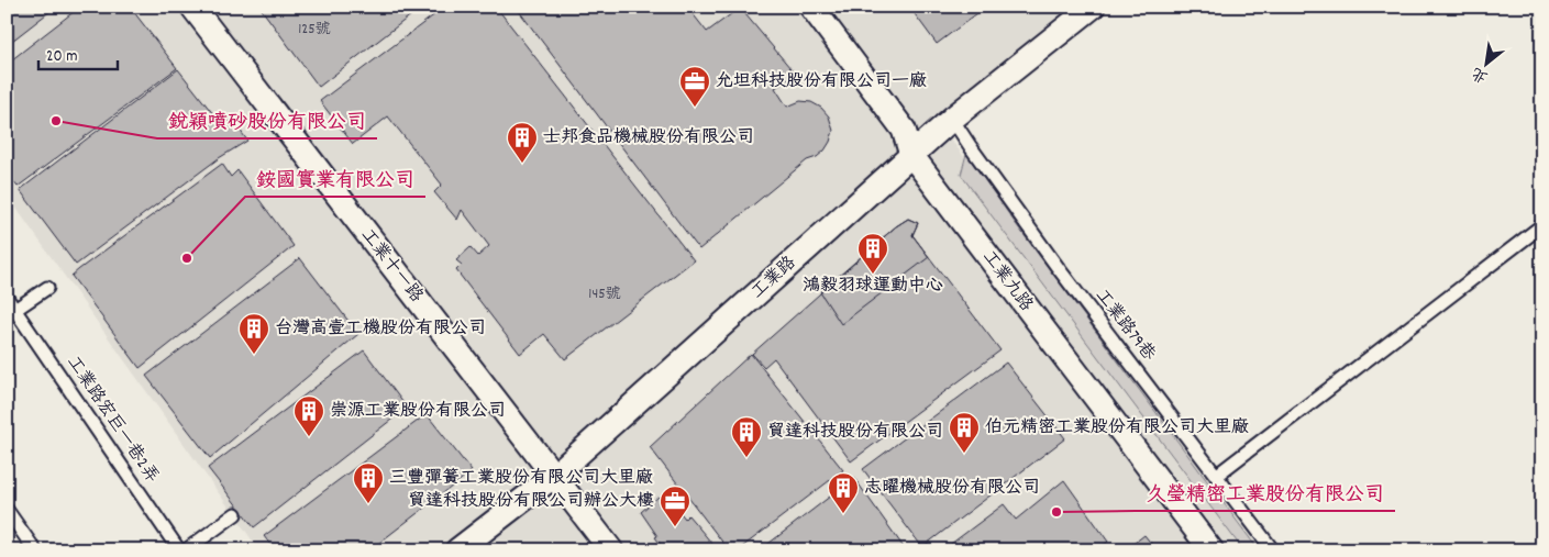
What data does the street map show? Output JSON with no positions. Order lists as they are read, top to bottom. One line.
{"streets":{"street":["工業十一路","工業路","工業九路"],"lane":["工業路79巷","工業路宏巨一巷2弄"]},"crossings":[["工業十一路","工業路"],["工業路","工業九路"],["工業路","工業路79巷"]],"places":{"office":["允坦科技股份有限公司一廠","貿達科技股份有限公司辦公大樓"],"other":["銳穎噴砂股份有限公司","銨國實業有限公司","久瑩精密工業股份有限公司"],"building":["士邦食品機械股份有限公司","鴻毅羽球運動中心","台灣高壹工機股份有限公司","崇源工業股份有限公司","伯元精密工業股份有限公司大里廠","貿達科技股份有限公司","三豐彈簧工業股份有限公司大里廠","志曜機械股份有限公司"]},"house_numbers":["125號","145號"],"scale_bar":"20 m","north":"bottom left"}
